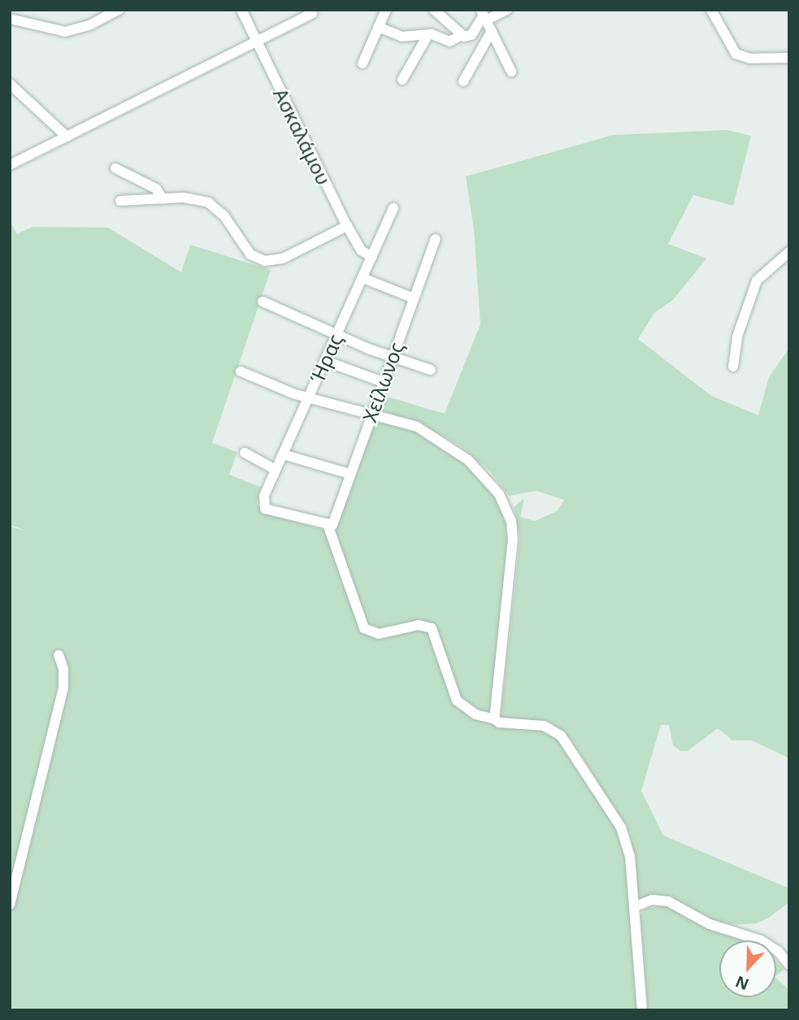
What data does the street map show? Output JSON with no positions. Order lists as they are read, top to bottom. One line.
{"streets":{"street":["Ασκαλάμου","Ήρας","Χείλωνος"]},"crossings":[["Ασκαλάμου","Ήρας"],["Ήρας","Χείλωνος"]],"north":"bottom"}
